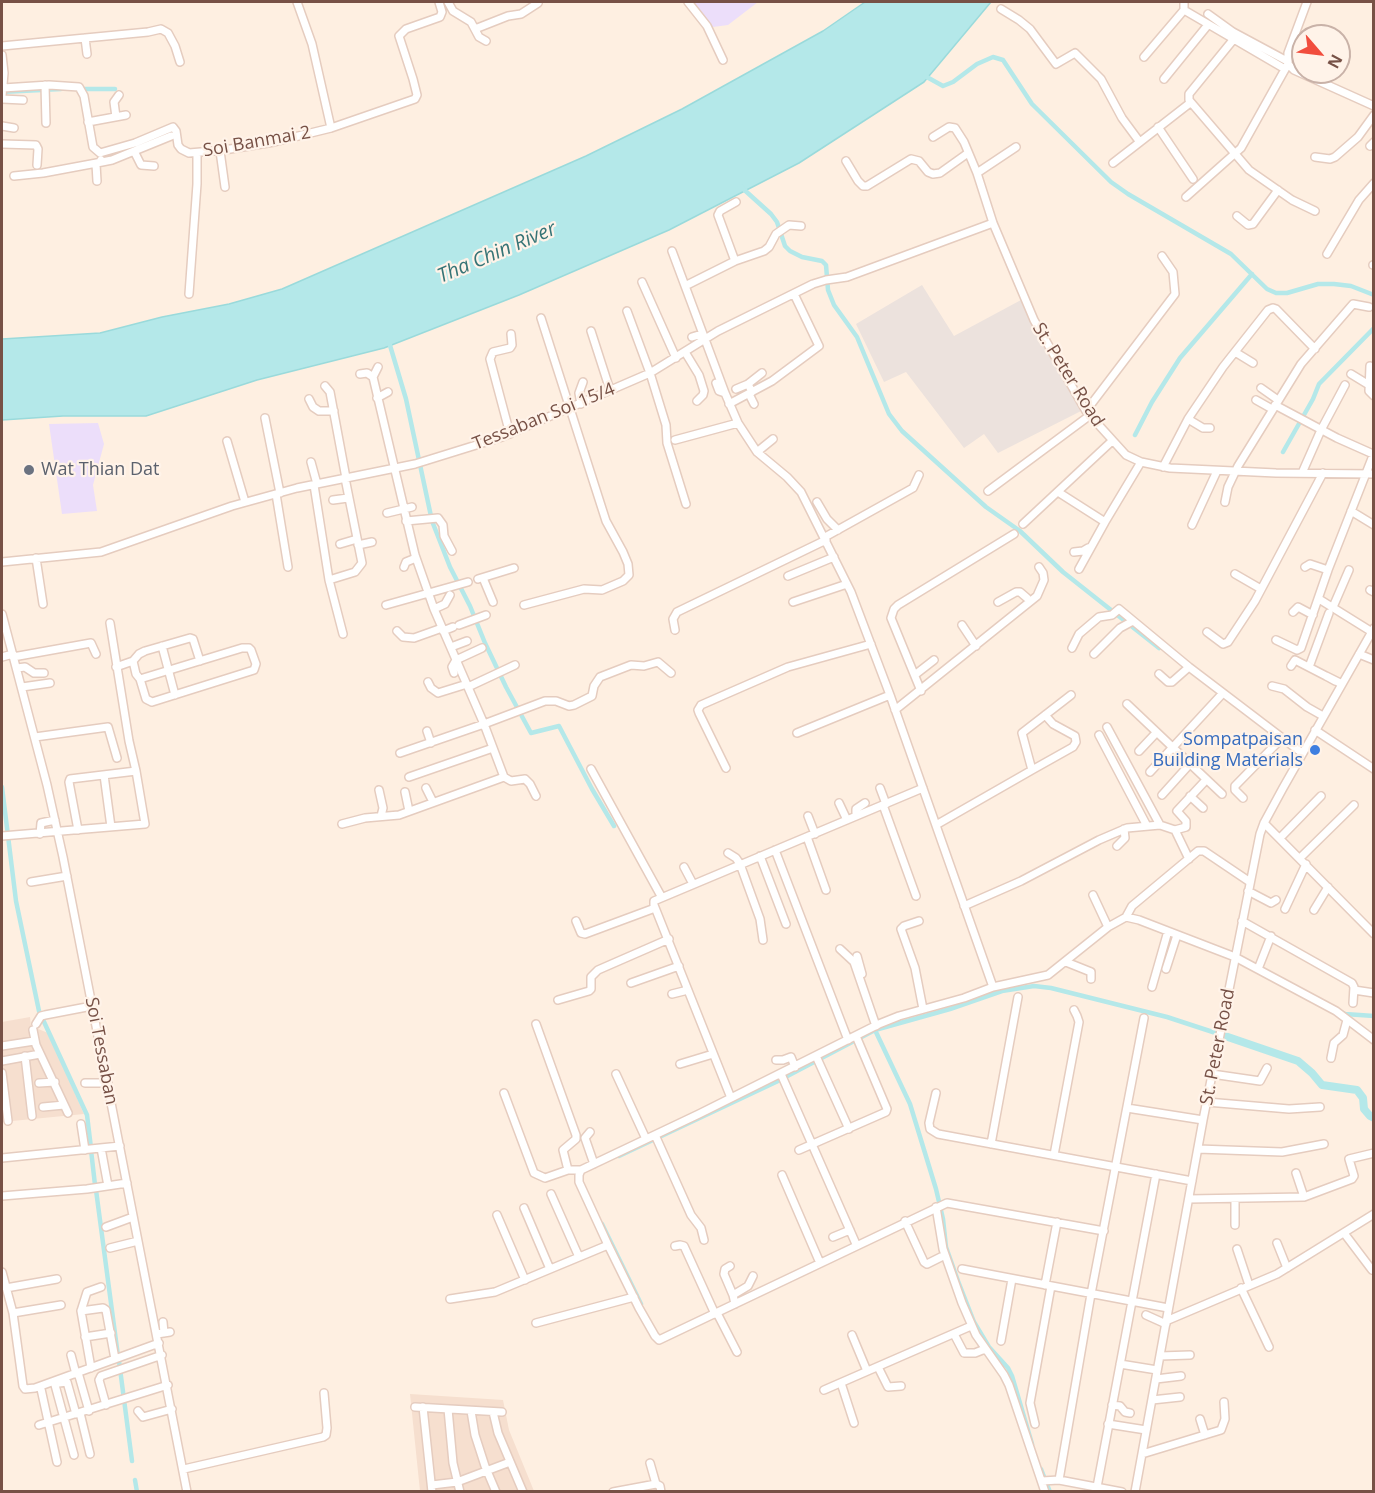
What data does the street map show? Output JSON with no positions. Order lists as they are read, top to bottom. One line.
{"streets":{"street":["Soi Banmai 2","St. Peter Road","Tessaban Soi 15/4","Soi Tessaban"]},"crossings":[["St. Peter Road","Tessaban Soi 15/4"]],"water":["Tha Chin River"],"places":["Wat Thian Dat","Sompatpaisan Building Materials"],"north":"bottom right"}
